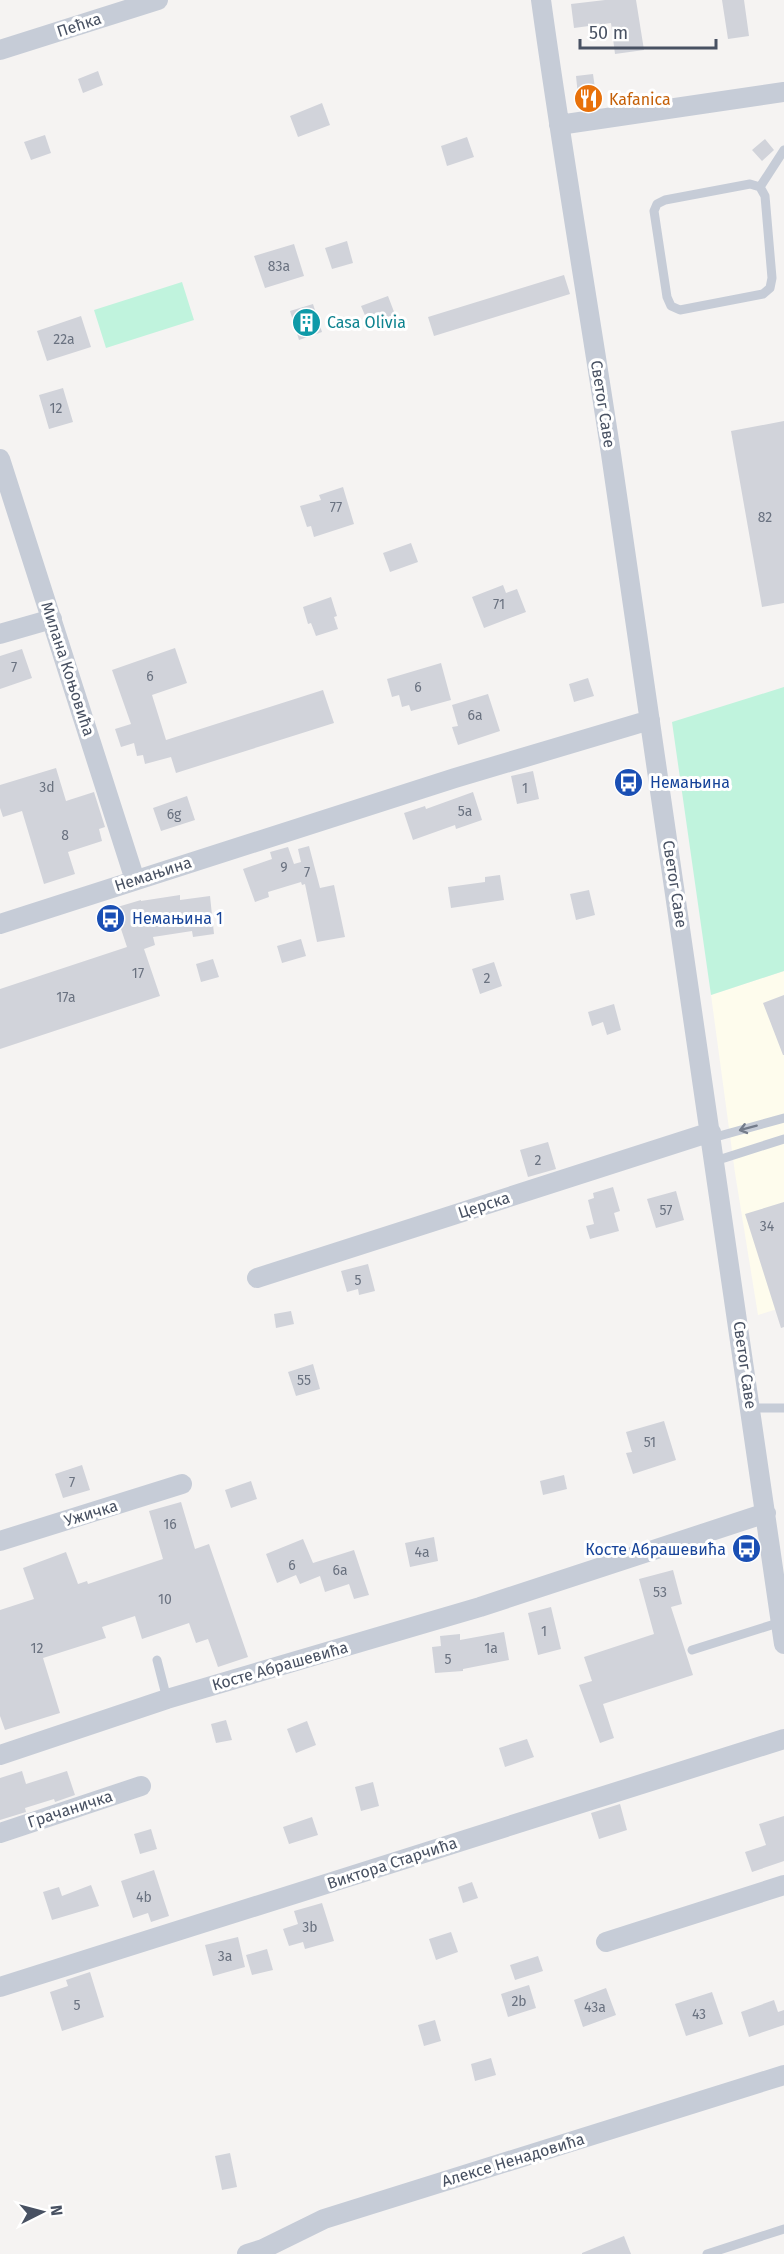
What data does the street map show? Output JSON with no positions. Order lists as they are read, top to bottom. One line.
{"streets":{"street":["Пећка","Светог Саве","Милана Коњовића","Немањина","Церска","Ужичка","Косте Абрашевића","Грачаничка","Виктора Старчића","Алексе Ненадовића"]},"crossings":[["Светог Саве","Немањина"],["Светог Саве","Церска"],["Светог Саве","Косте Абрашевића"],["Милана Коњовића","Немањина"]],"places":{"restaurant":["Kafanica"],"building":["Casa Olivia"],"bus stop":["Немањина","Немањина 1","Косте Абрашевића"]},"house_numbers":["83a","22a","12","77","82","71","7","6","6","6a","3d","1","5a","6g","8","9","7","17","2","17a","2","57","34","5","55","51","7","16","4a","6","6a","53","10","1","12","1a","5","4b","3b","3a","2b","5","43a","43"],"scale_bar":"50 m","north":"right"}
